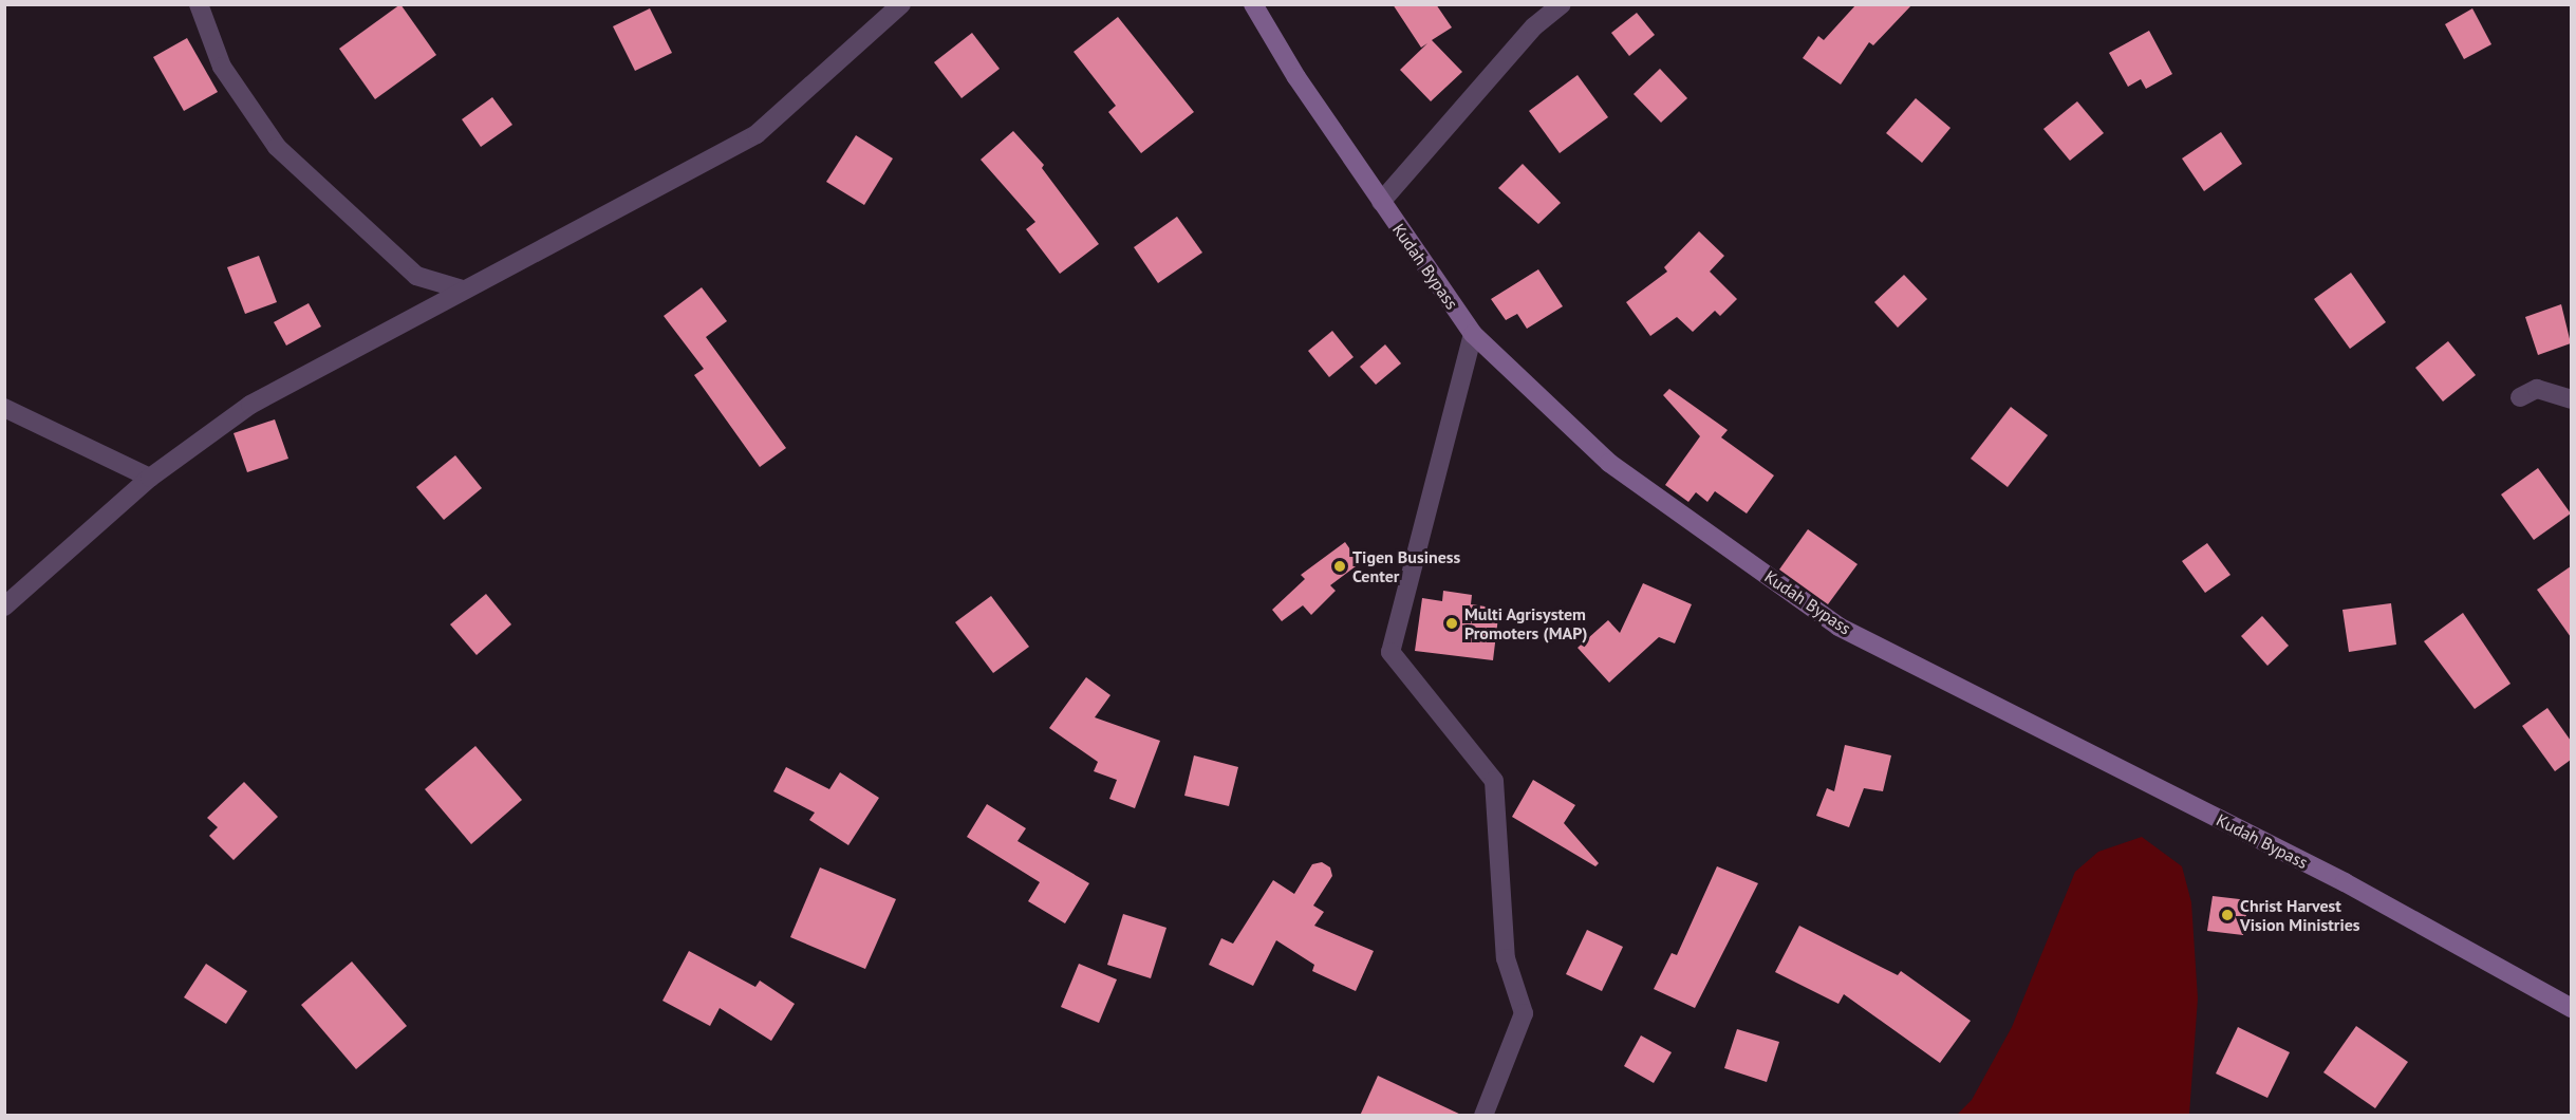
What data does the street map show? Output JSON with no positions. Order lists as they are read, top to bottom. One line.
{"streets":{"street":["Kudah Bypass"]},"places":["Tigen Business Center","Multi Agrisystem Promoters (MAP)","Christ Harvest Vision Ministries"]}
